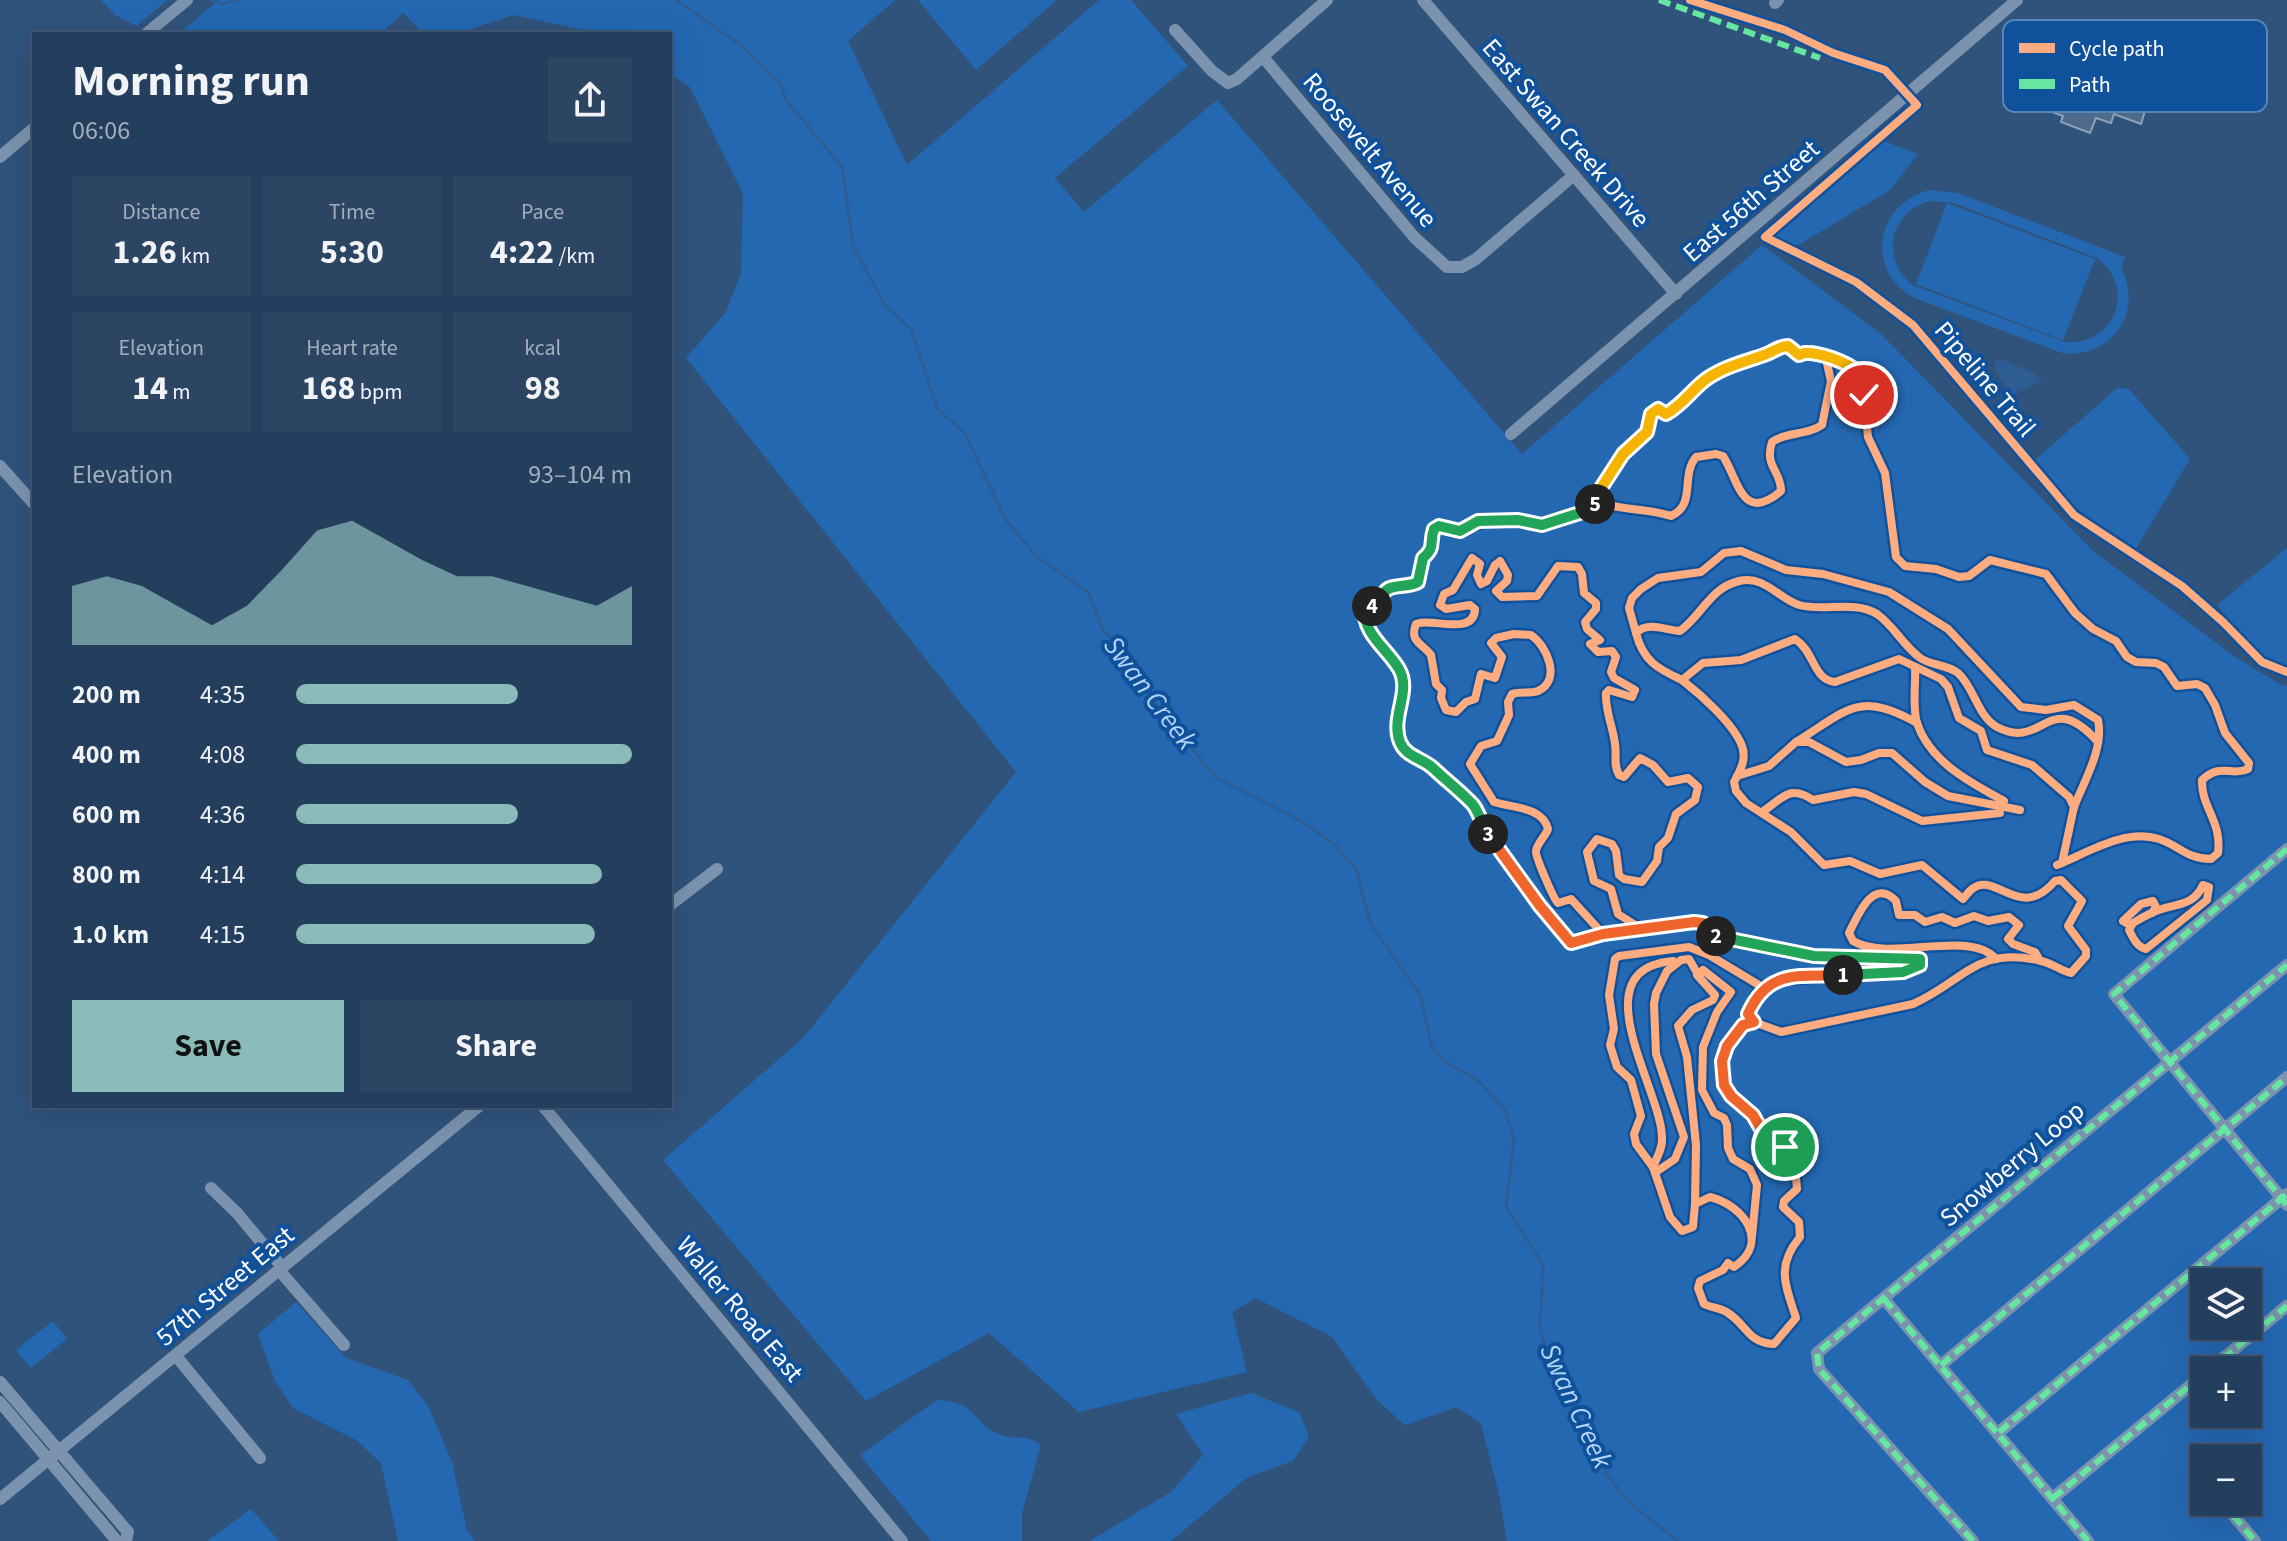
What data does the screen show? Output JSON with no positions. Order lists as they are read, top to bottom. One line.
{"streets":{"street":["East Swan Creek Drive","Roosevelt Avenue","East 56th Street","Snowberry Loop","57th Street East","Waller Road East"],"cycle path":["Pipeline Trail"]},"crossings":[["East Swan Creek Drive","Roosevelt Avenue"],["East Swan Creek Drive","East 56th Street"]],"water":["Swan Creek"],"legend":["Cycle path","Path"],"page":{"heading":["Morning run","06:06"],"stats":[["Distance","1.26 km"],["Time","5:30"],["Pace","4:22 /km"],["Elevation","14 m"],["Heart rate","168 bpm"],["kcal","98"]],"chart":["Elevation","93–104 m"],"pins":["5","4","3","2","1"],"list":[{"name":"200 m","note":"4:35"},{"name":"400 m","note":"4:08"},{"name":"600 m","note":"4:36"},{"name":"800 m","note":"4:14"},{"name":"1.0 km","note":"4:15"}],"buttons":["Save","Share"],"map_buttons":["+","−"]}}
